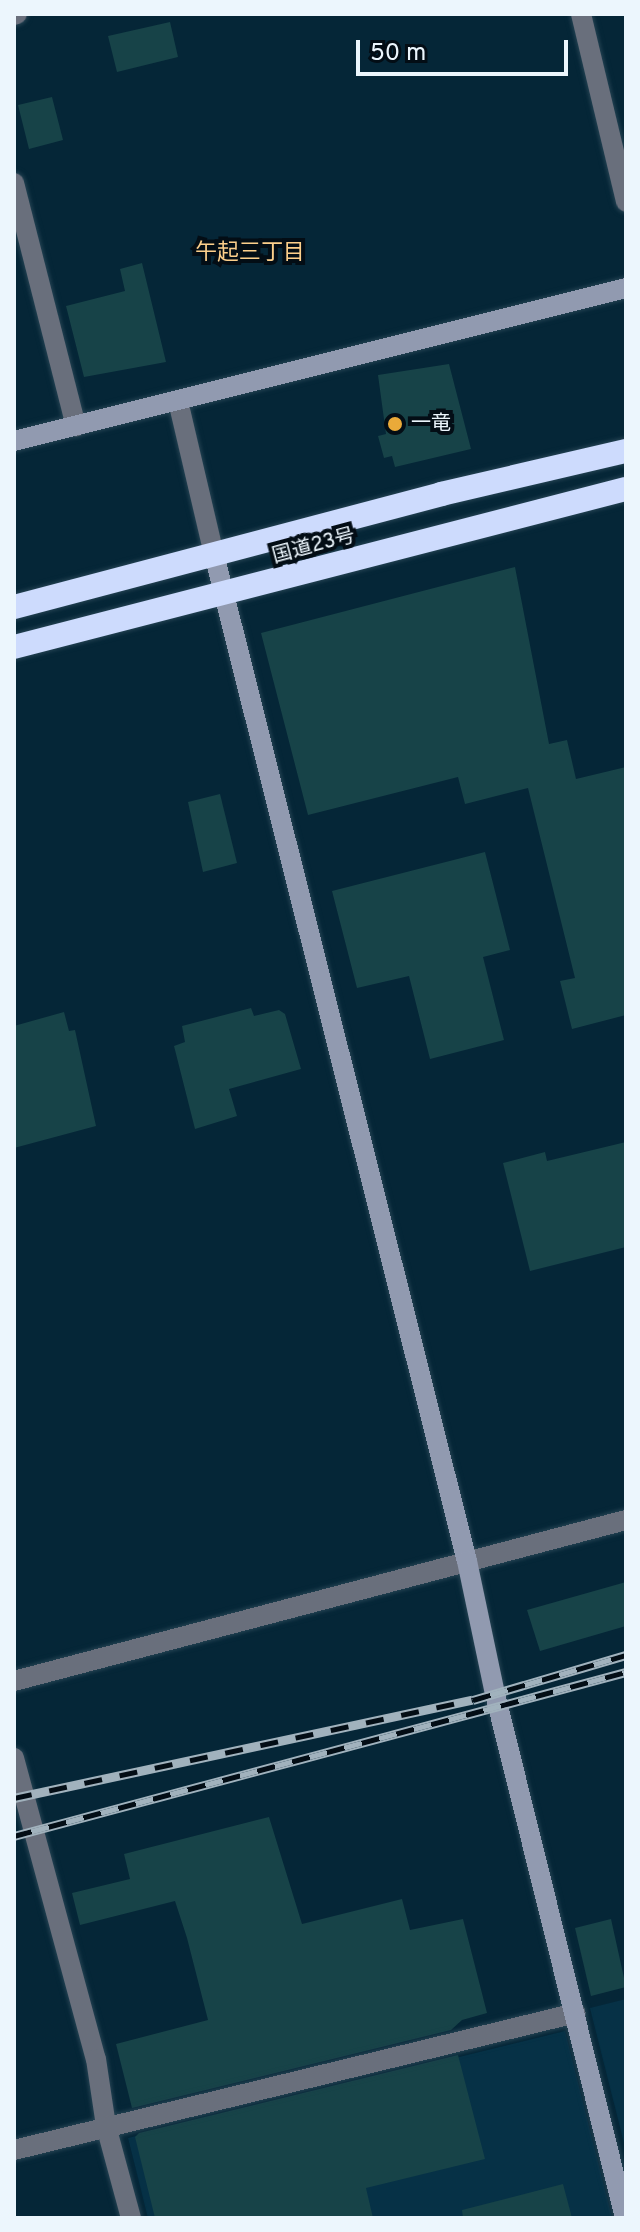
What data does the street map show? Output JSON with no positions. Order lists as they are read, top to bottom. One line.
{"streets":{"highway":["国道23号"]},"districts":["午起三丁目"],"places":["一竜"],"scale_bar":"50 m"}
